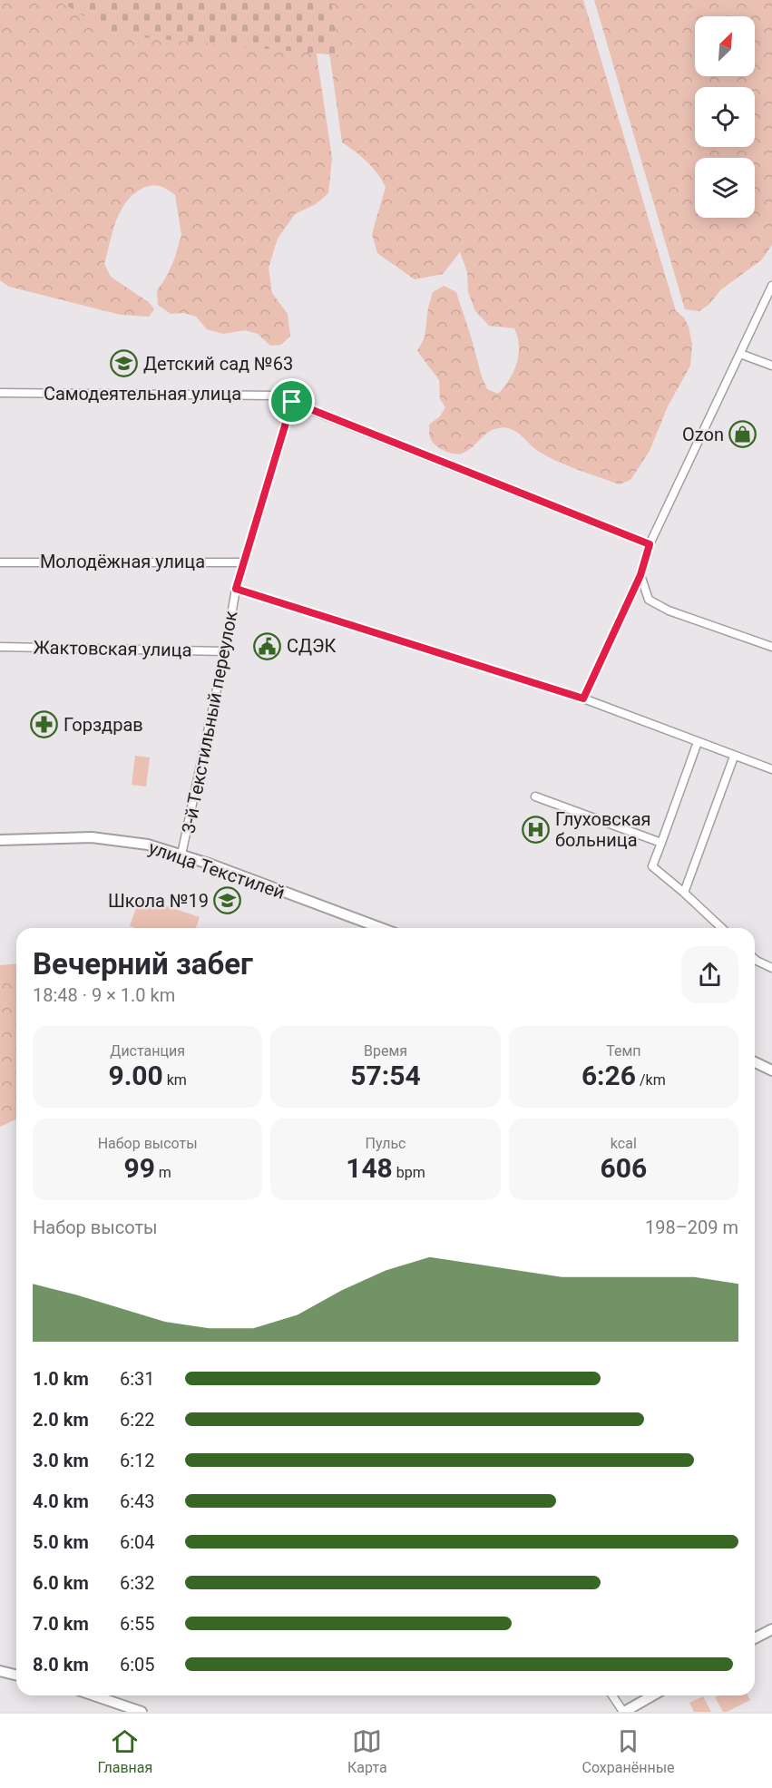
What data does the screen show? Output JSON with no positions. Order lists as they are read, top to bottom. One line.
{"streets":{"street":["Самодеятельная улица","Молодёжная улица","Жактовская улица","3-й Текстильный переулок","улица Текстилей"]},"crossings":[["Самодеятельная улица","3-й Текстильный переулок"],["Молодёжная улица","3-й Текстильный переулок"],["Жактовская улица","3-й Текстильный переулок"],["3-й Текстильный переулок","улица Текстилей"]],"places":{"school or university":["Детский сад №63","Школа №19"],"shop":["Ozon"],"public building":["СДЭК"],"pharmacy":["Горздрав"],"hospital":["Глуховская больница"]},"north":"top right","page":{"heading":["Вечерний забег","18:48 · 9 × 1.0 km"],"stats":[["Дистанция","9.00 km"],["Время","57:54"],["Темп","6:26 /km"],["Набор высоты","99 m"],["Пульс","148 bpm"],["kcal","606"]],"chart":["Набор высоты","198–209 m"],"list":[{"name":"1.0 km","note":"6:31"},{"name":"2.0 km","note":"6:22"},{"name":"3.0 km","note":"6:12"},{"name":"4.0 km","note":"6:43"},{"name":"5.0 km","note":"6:04"},{"name":"6.0 km","note":"6:32"},{"name":"7.0 km","note":"6:55"},{"name":"8.0 km","note":"6:05"}],"tabs":["Главная","Карта","Сохранённые"]}}
